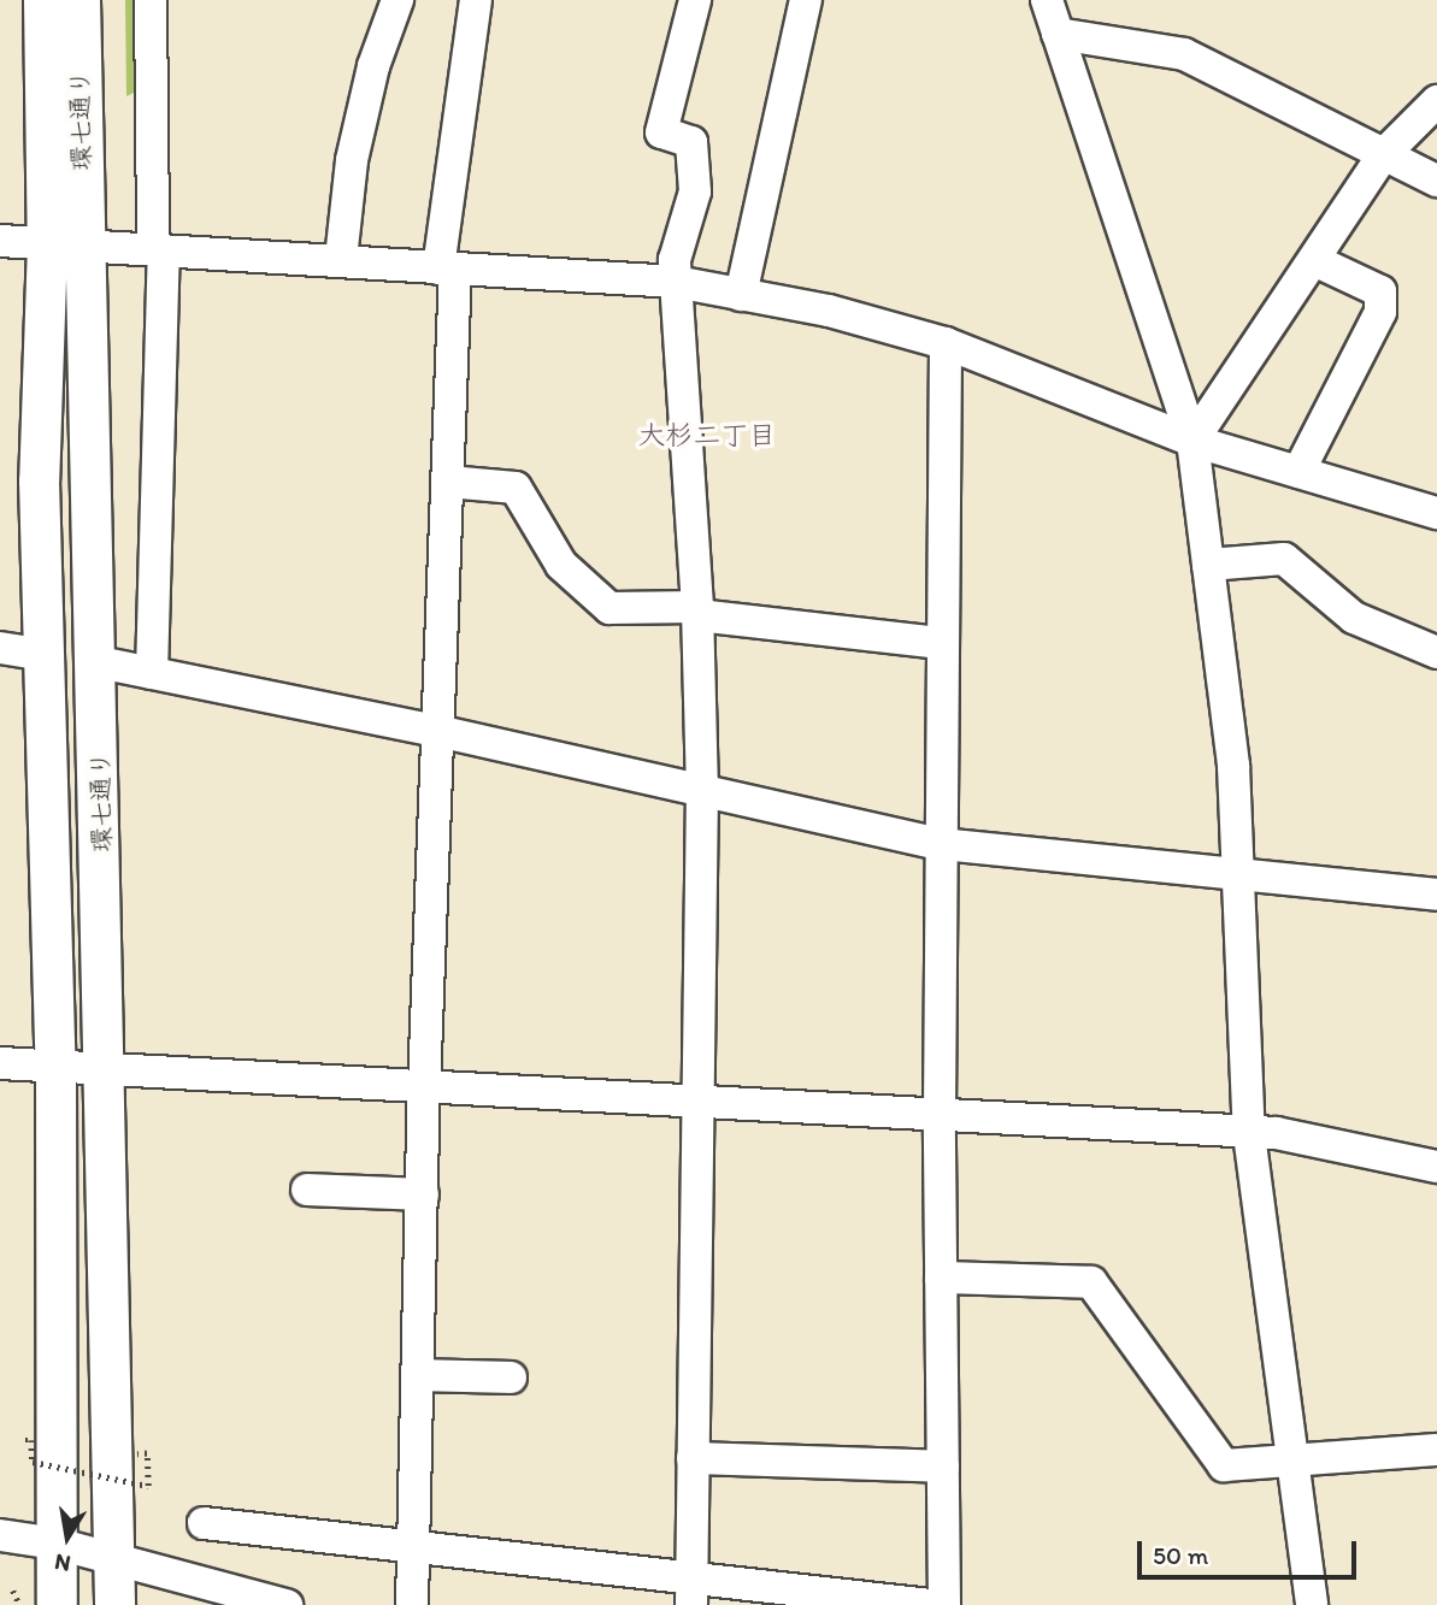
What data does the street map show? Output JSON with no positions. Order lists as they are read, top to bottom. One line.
{"streets":{"main road":["環七通り"]},"districts":["大杉二丁目"],"scale_bar":"50 m","north":"bottom"}
